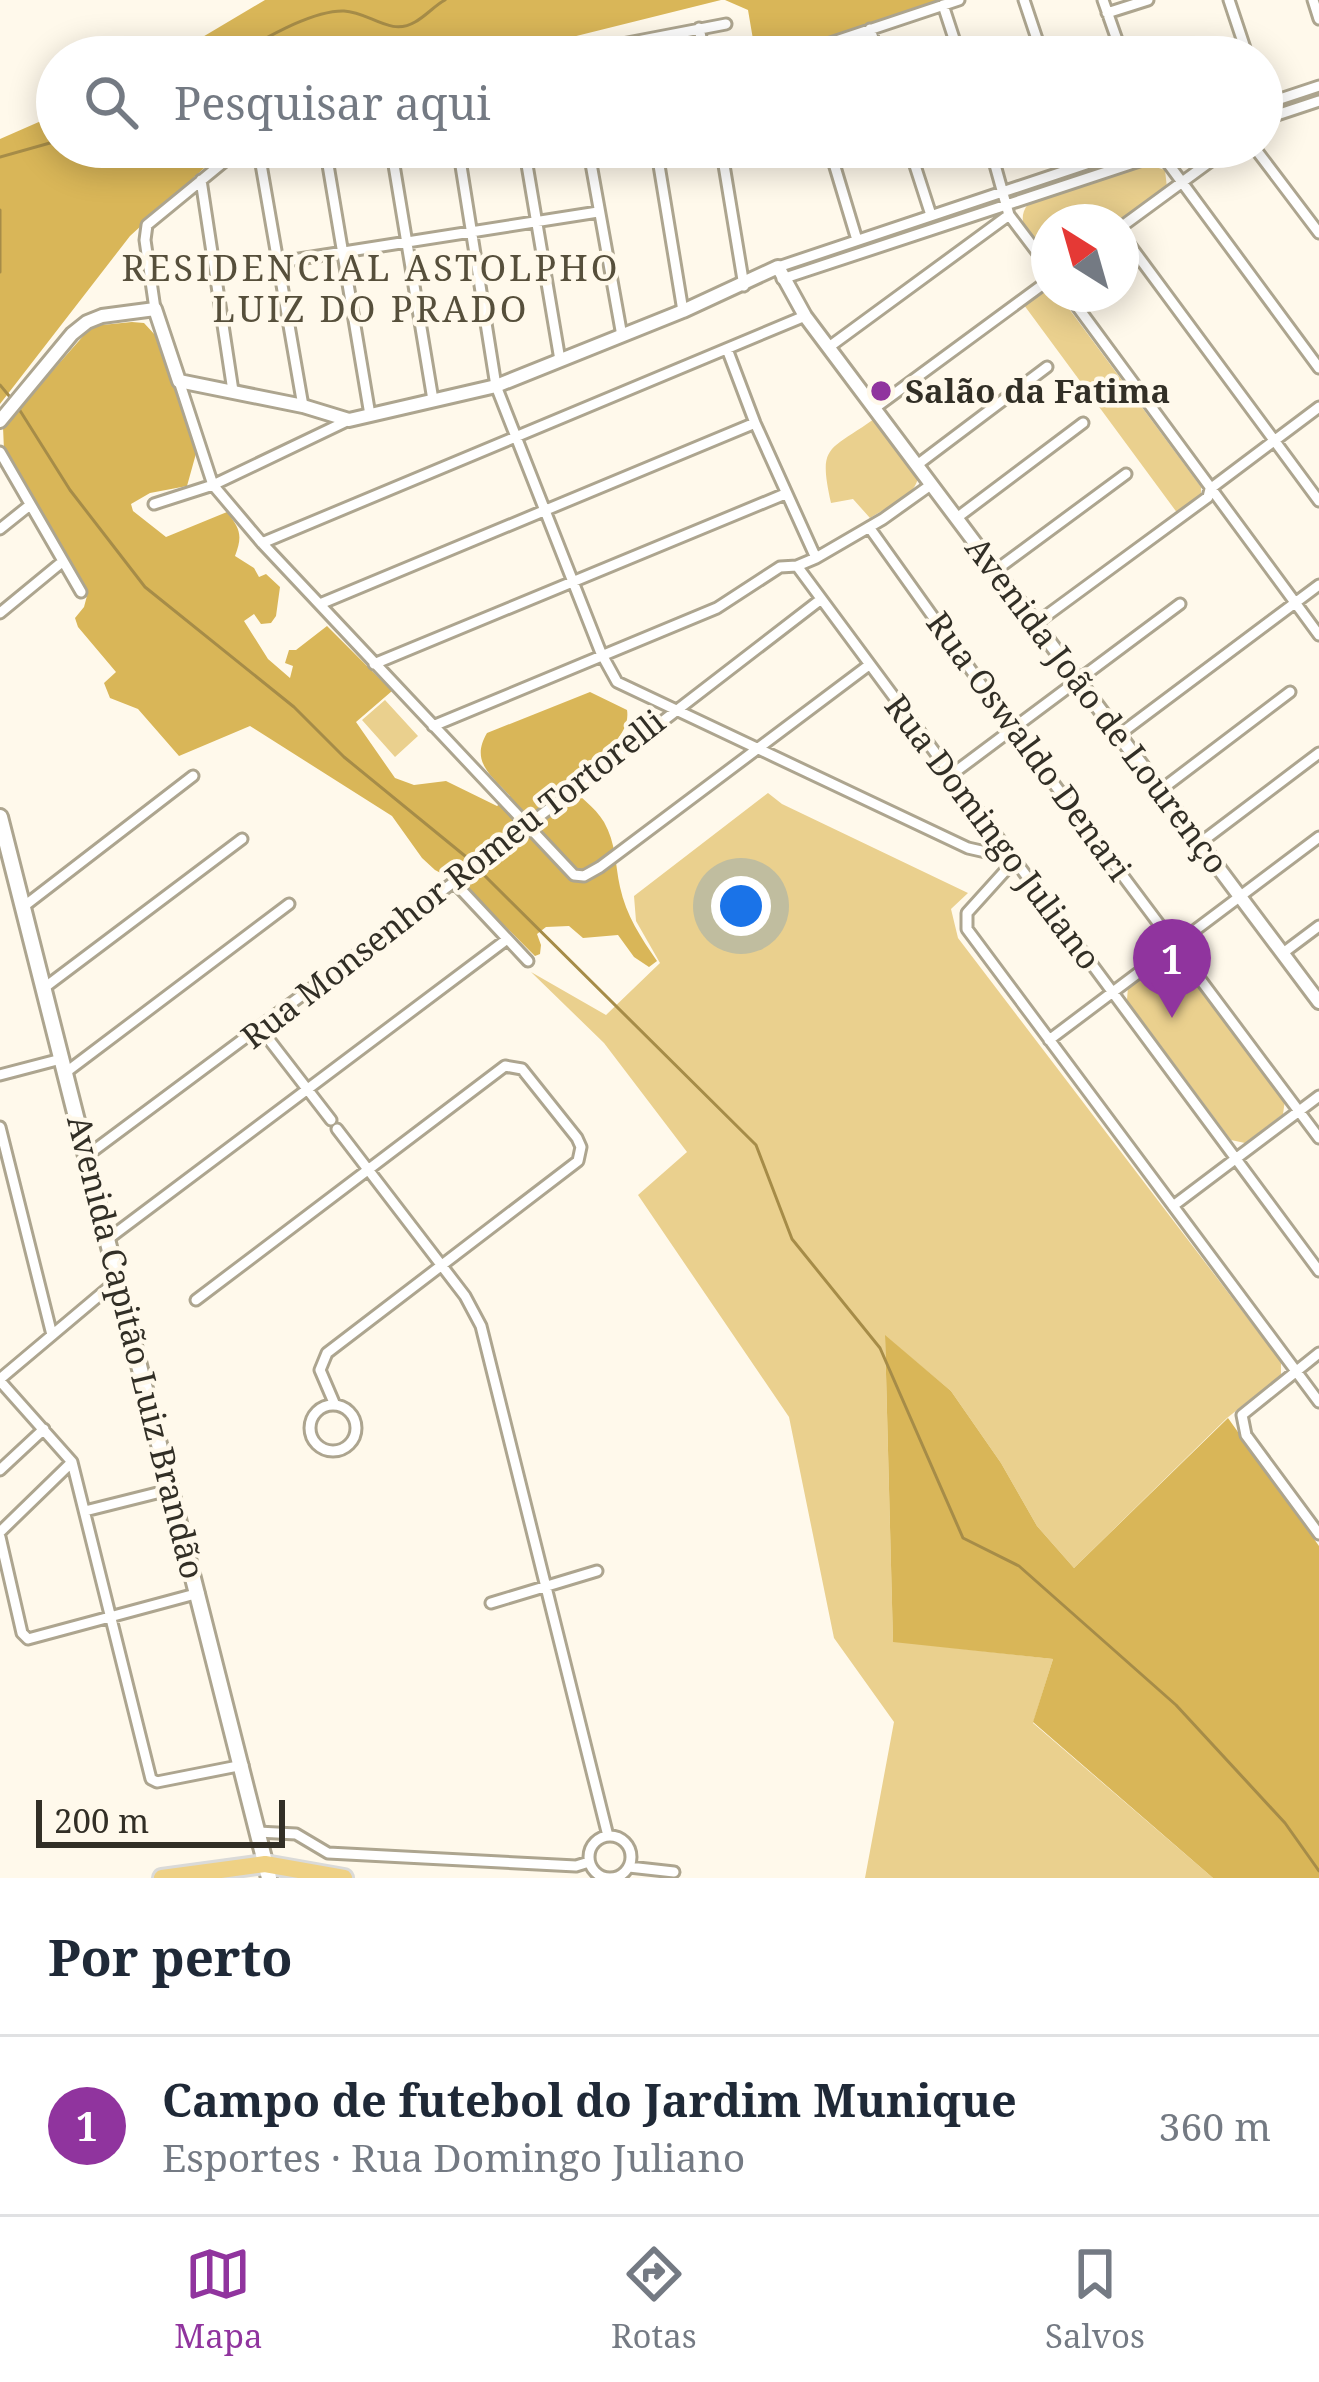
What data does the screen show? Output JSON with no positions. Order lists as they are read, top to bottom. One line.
{"streets":{"main road":["Avenida Capitão Luiz Brandão"],"street":["Avenida João de Lourenço","Rua Oswaldo Denari","Rua Domingo Juliano","Rua Monsenhor Romeu Tortorelli"]},"crossings":[["Rua Domingo Juliano","Rua Monsenhor Romeu Tortorelli"],["Rua Monsenhor Romeu Tortorelli","Avenida Capitão Luiz Brandão"]],"districts":["RESIDENCIAL ASTOLPHO LUIZ DO PRADO"],"places":["Salão da Fatima"],"scale_bar":"200 m","north":"top left","page":{"search":"Pesquisar aqui","pins":"1","scale":"200 m","heading":"Por perto","list":[{"mark":"1","name":"Campo de futebol do Jardim Munique","note":"Esportes · Rua Domingo Juliano","value":"360 m"}],"nav":["Mapa","Rotas","Salvos"]}}
